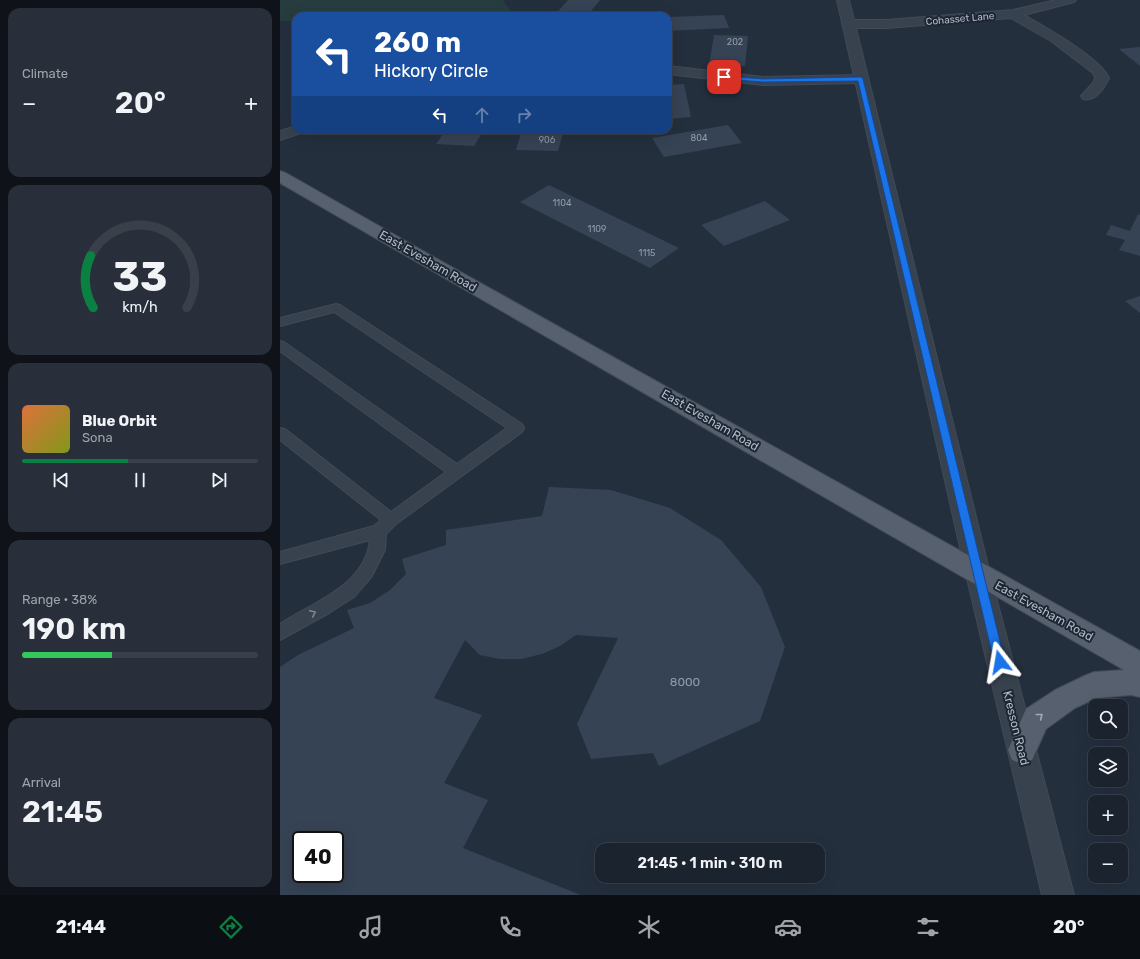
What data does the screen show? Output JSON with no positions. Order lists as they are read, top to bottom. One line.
{"streets":{"main road":["East Evesham Road"],"street":["Cohasset Lane","Kresson Road"]},"crossings":[["Cohasset Lane","Kresson Road"],["East Evesham Road","Kresson Road"]],"house_numbers":["202","804","906","1104","1109","1115","8000"],"page":{"tile":["Climate",["Range · 38%","190 km"],["Arrival","21:45"]],"turn":["260 m","Hickory Circle"],"heat":["−","20°","+"],"song":["Blue Orbit","Sona"],"map_buttons":["+","−"],"limit":"40","trip":"21:45 · 1 min · 310 m","tabs":["21:44","20°"],"gauge":["33","km/h"]}}
